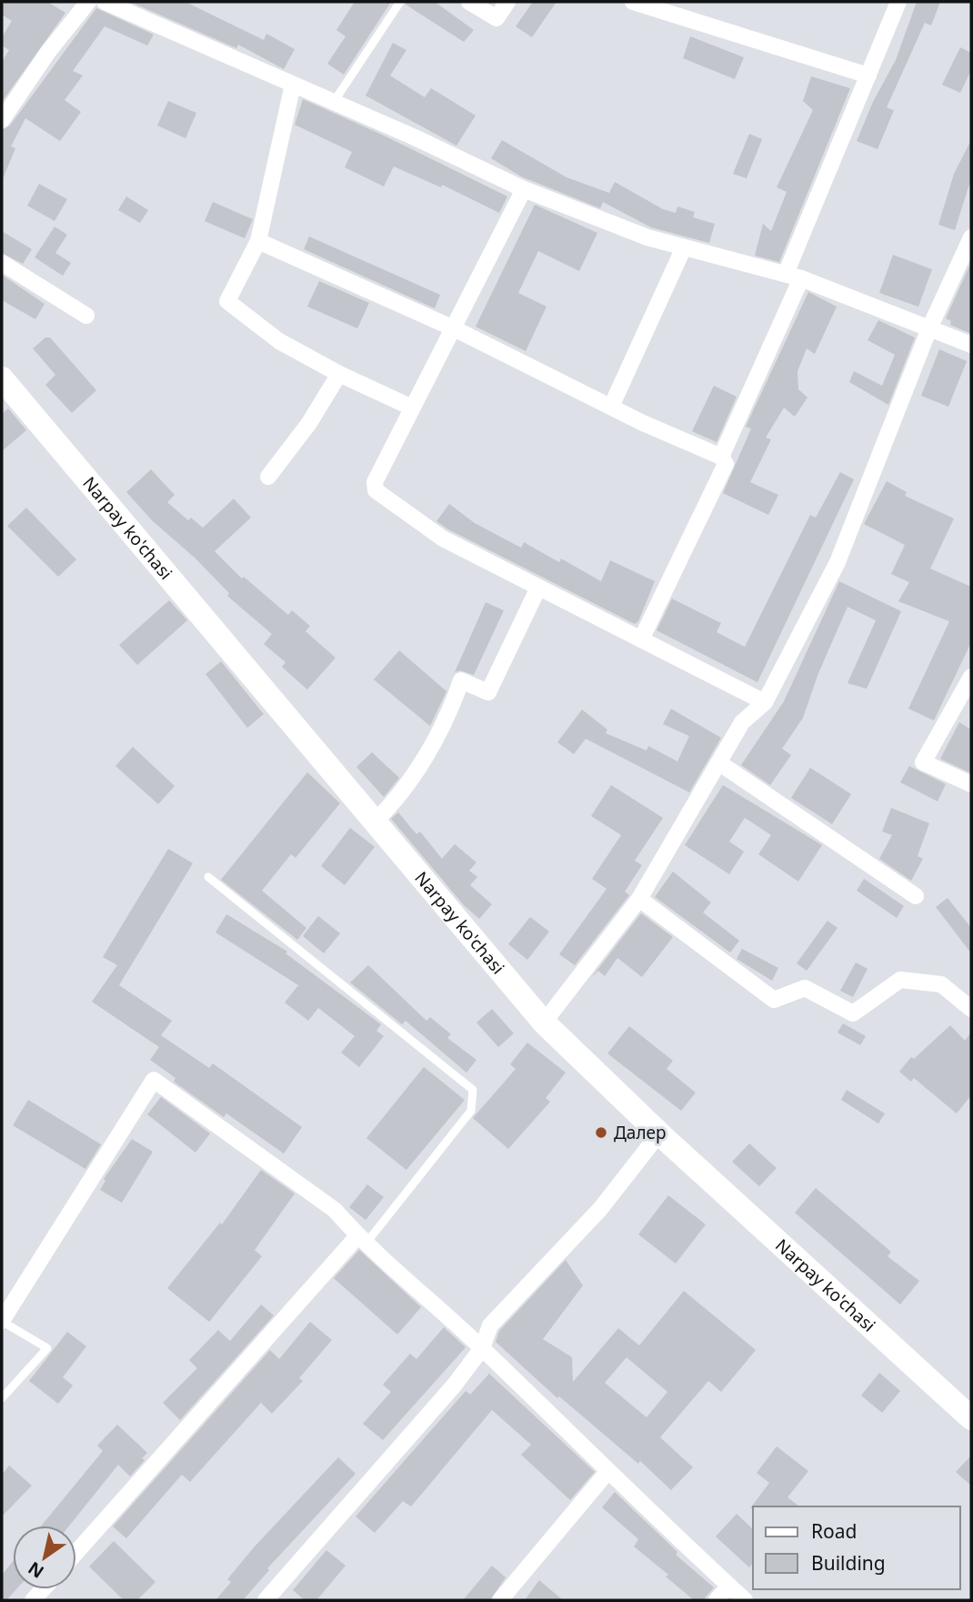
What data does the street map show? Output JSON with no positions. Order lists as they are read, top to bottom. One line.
{"streets":{"main road":["Narpay ko'chasi"]},"places":["Далер"],"legend":["Road","Building"],"north":"bottom left"}
